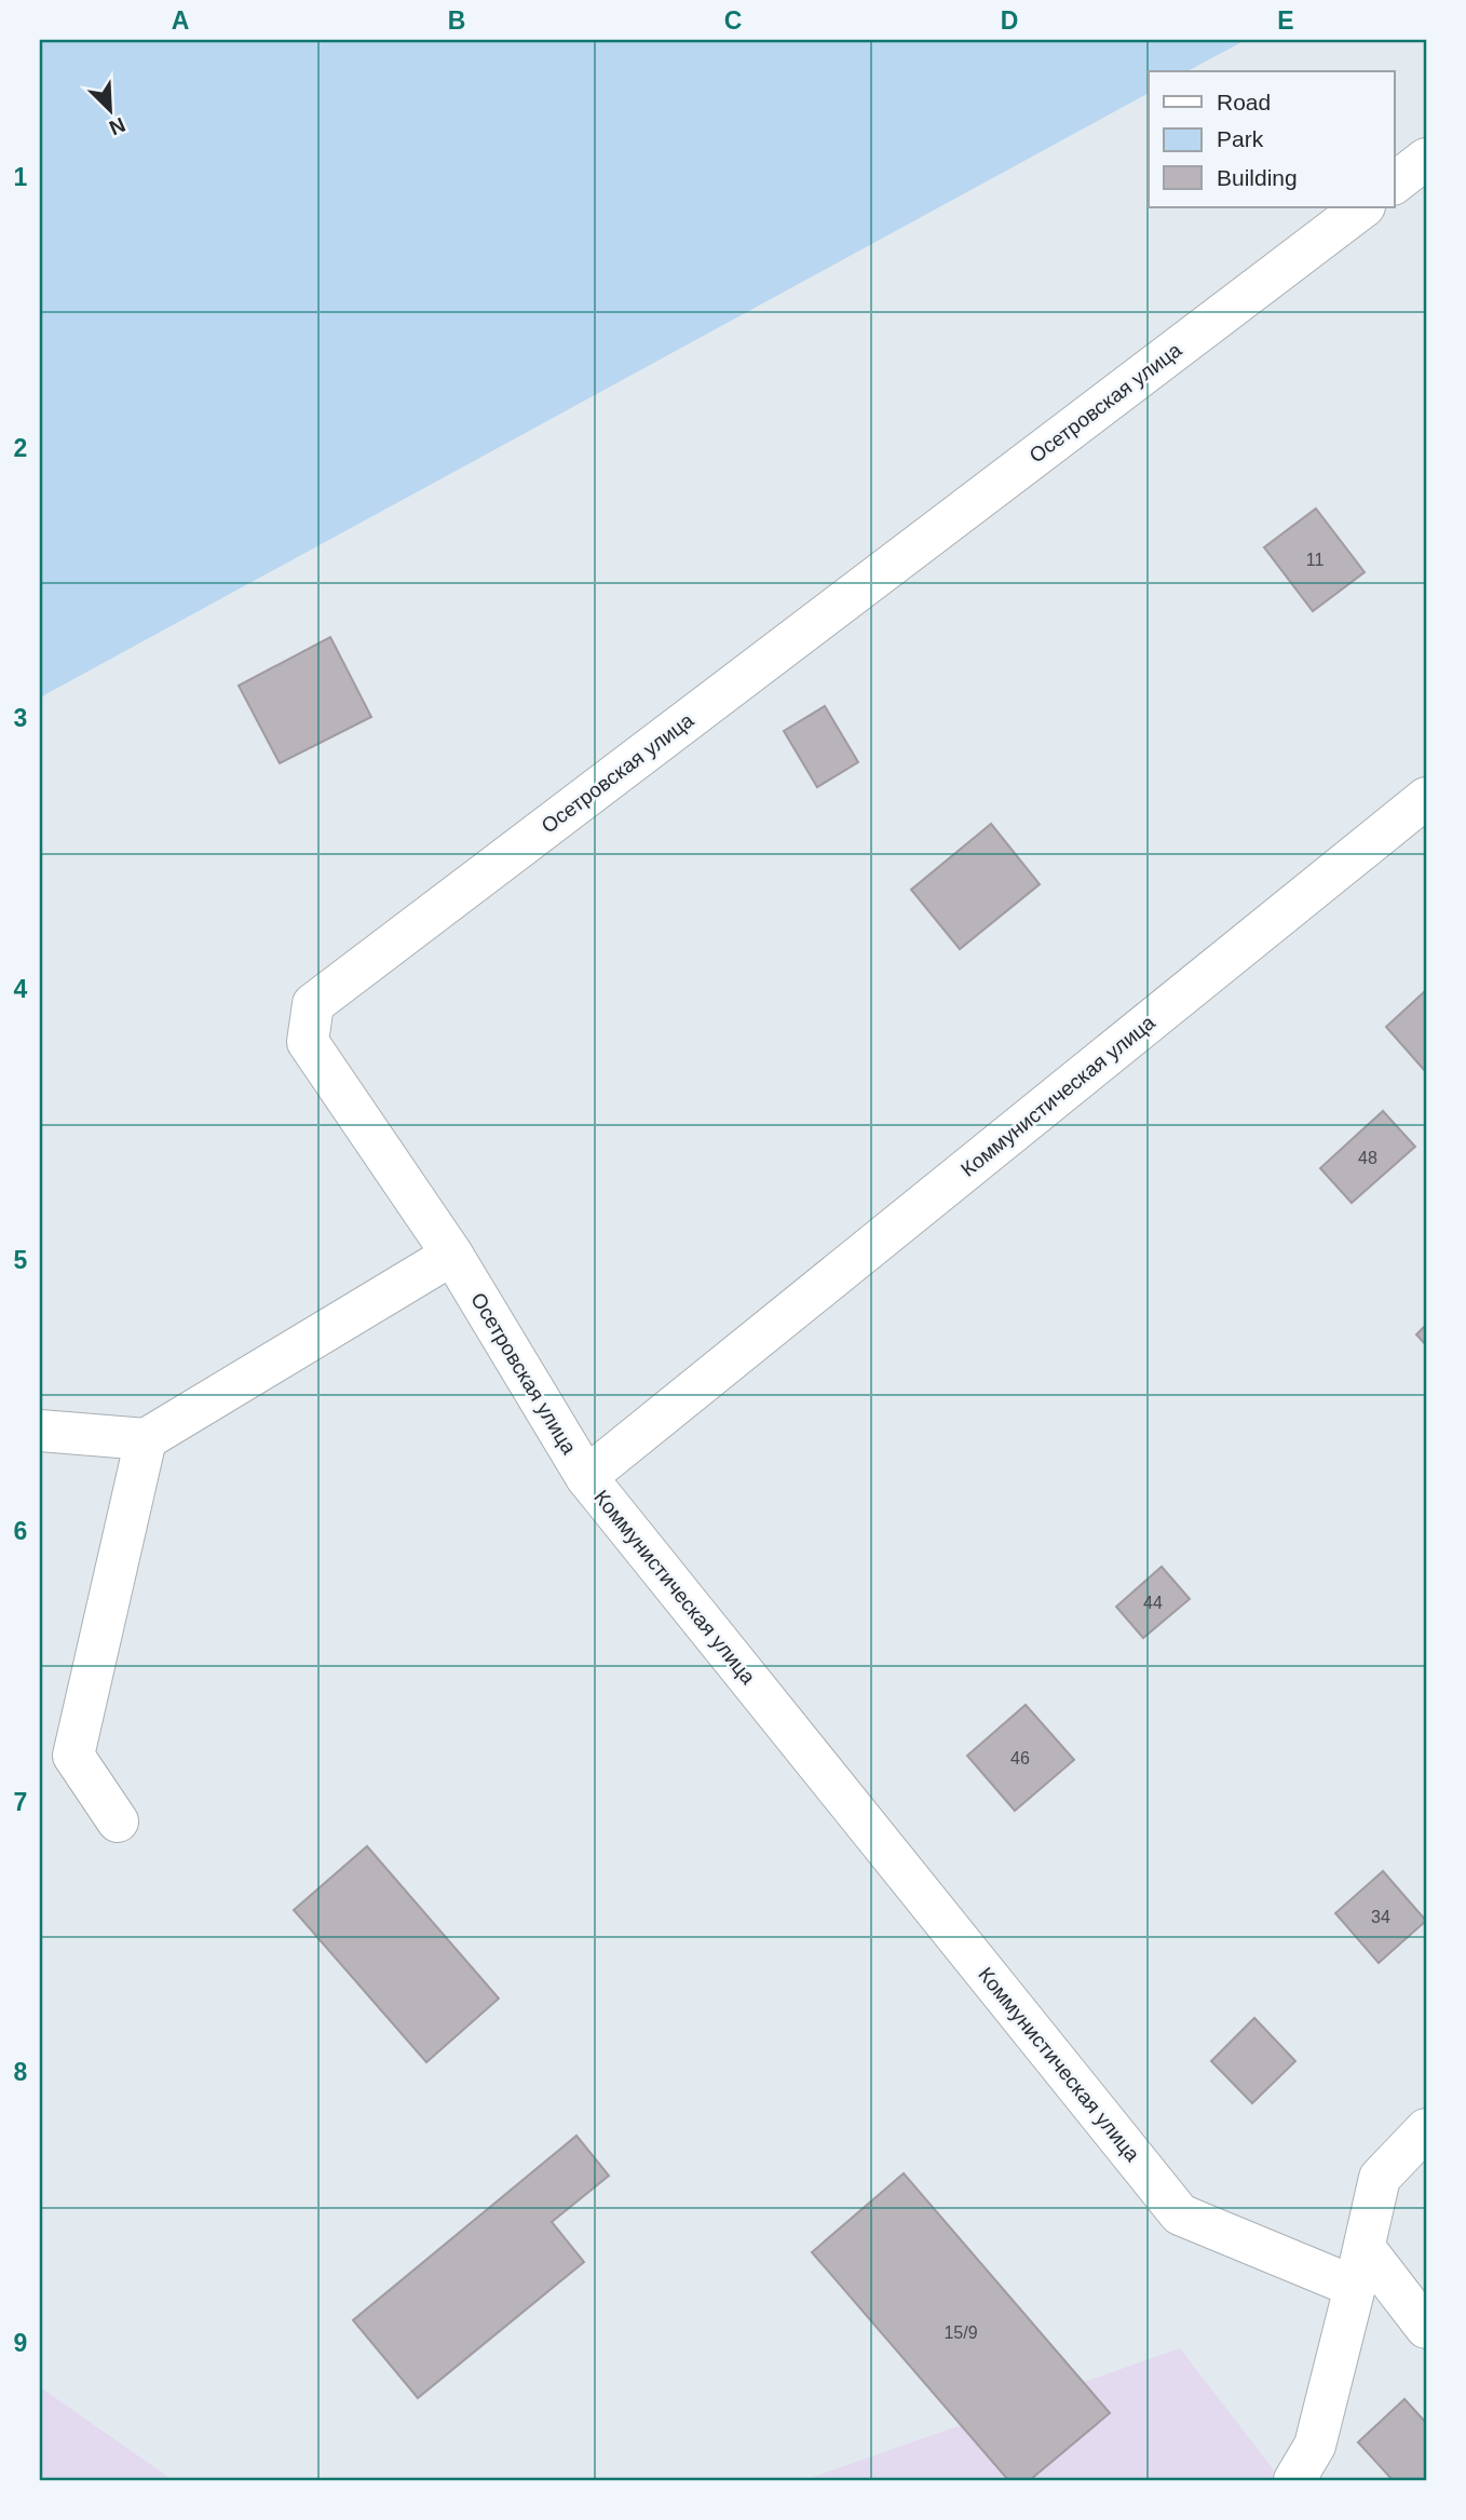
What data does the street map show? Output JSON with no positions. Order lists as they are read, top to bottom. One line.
{"streets":{"street":["Осетровская улица","Коммунистическая улица"]},"crossings":[["Осетровская улица","Коммунистическая улица"]],"house_numbers":["11","48","44","46","34","15/9"],"legend":["Road","Park","Building"],"north":"bottom right","grid":{"columns":["A","B","C","D","E"],"rows":["1","2","3","4","5","6","7","8","9"]}}
